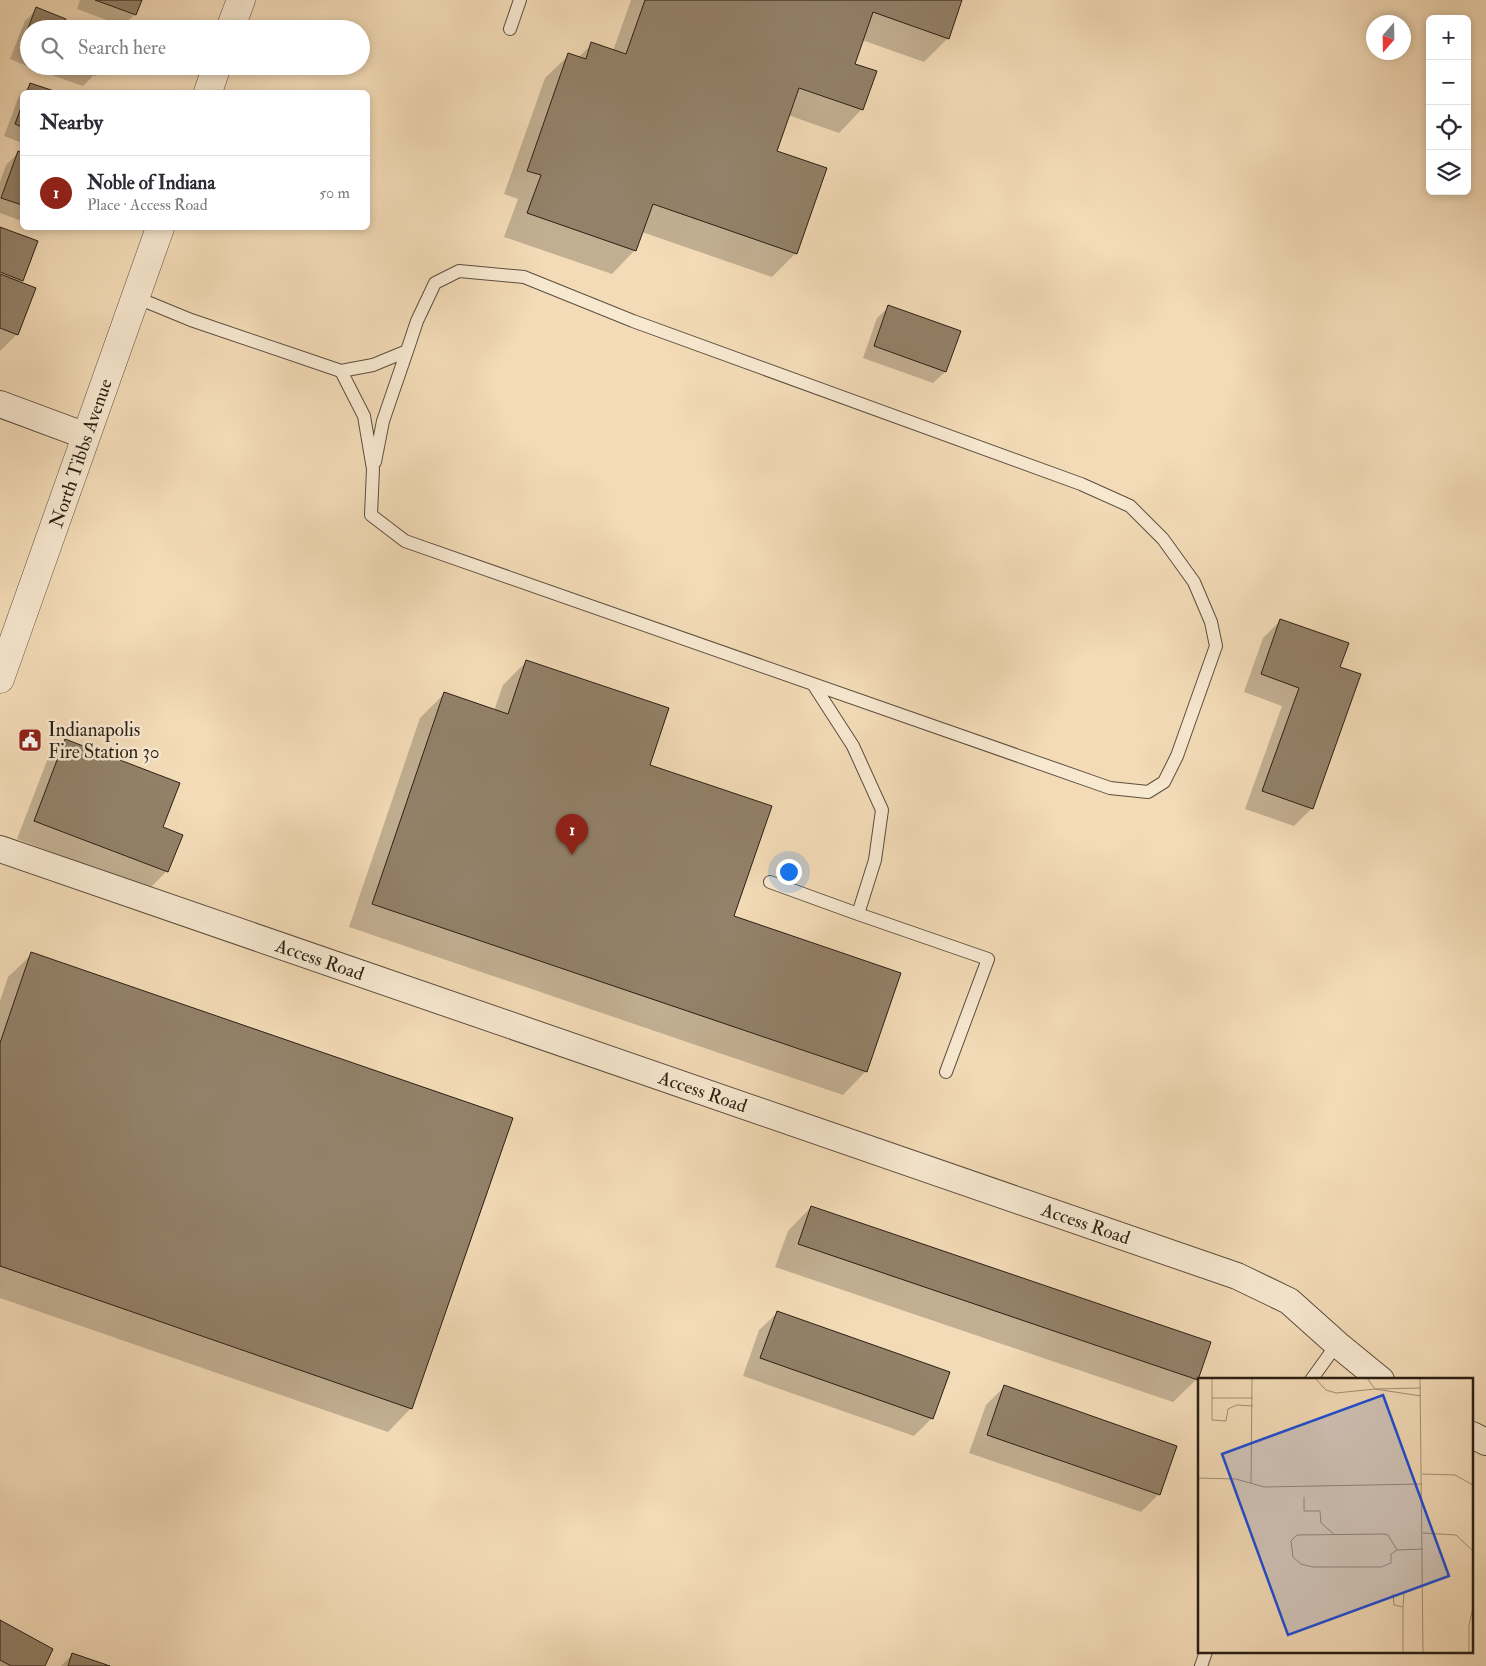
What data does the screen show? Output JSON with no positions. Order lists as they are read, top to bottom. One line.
{"streets":{"street":["North Tibbs Avenue","Access Road"]},"places":{"public building":["Indianapolis Fire Station 30"]},"north":"bottom","page":{"map_buttons":["+","−"],"search":"Search here","heading":"Nearby","list":[{"mark":"1","name":"Noble of Indiana","note":"Place · Access Road","value":"50 m"}],"pins":"1"}}
